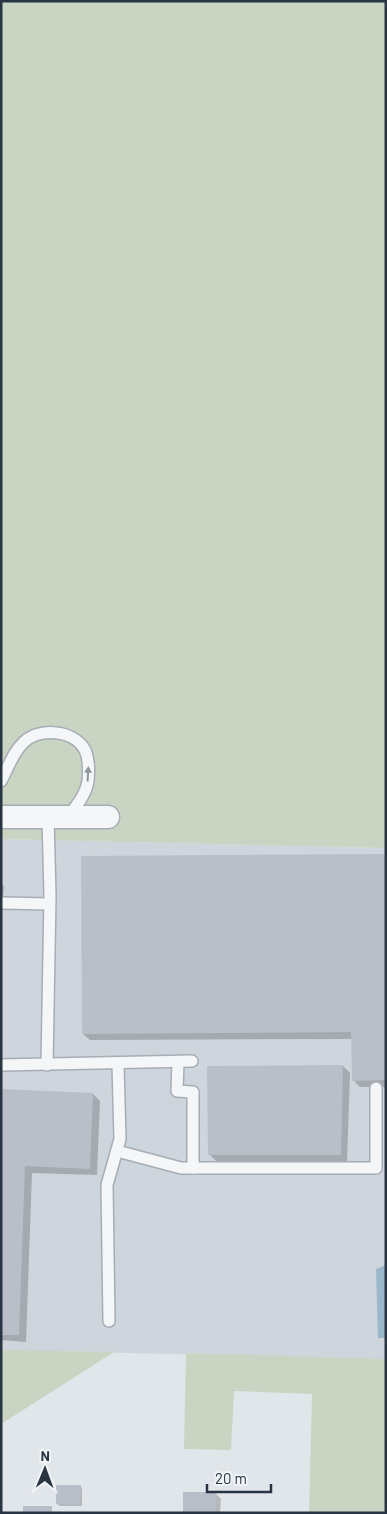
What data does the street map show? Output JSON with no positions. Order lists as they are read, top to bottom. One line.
{"scale_bar":"20 m","north":"top"}
